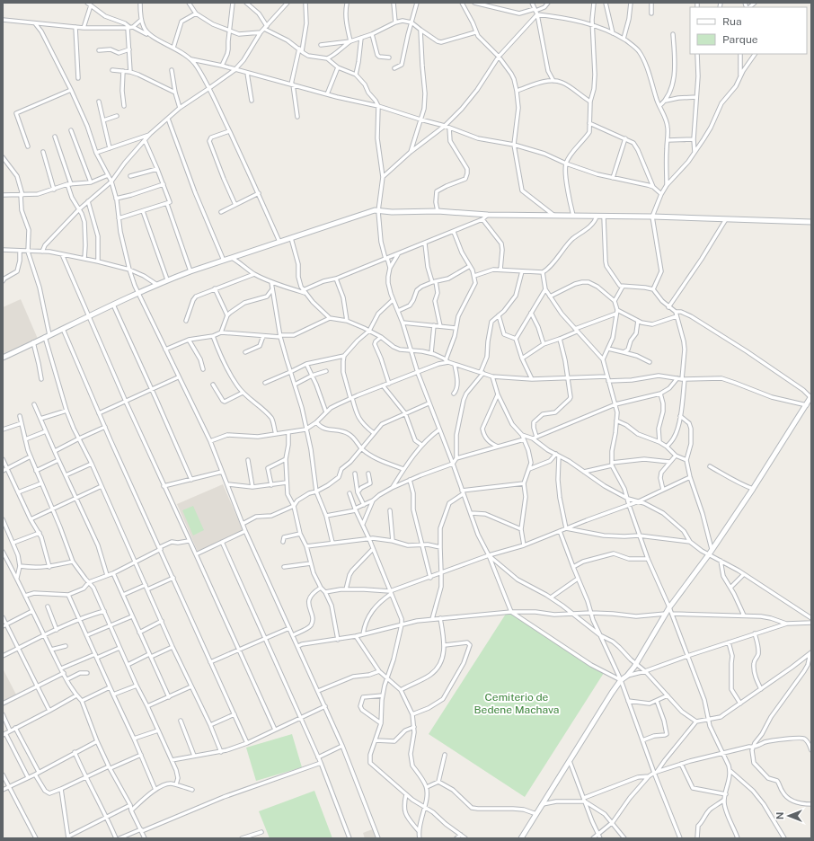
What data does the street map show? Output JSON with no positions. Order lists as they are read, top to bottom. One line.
{"parks":["Cemiterio de Bedene Machava"],"legend":["Rua","Parque"],"north":"left"}
